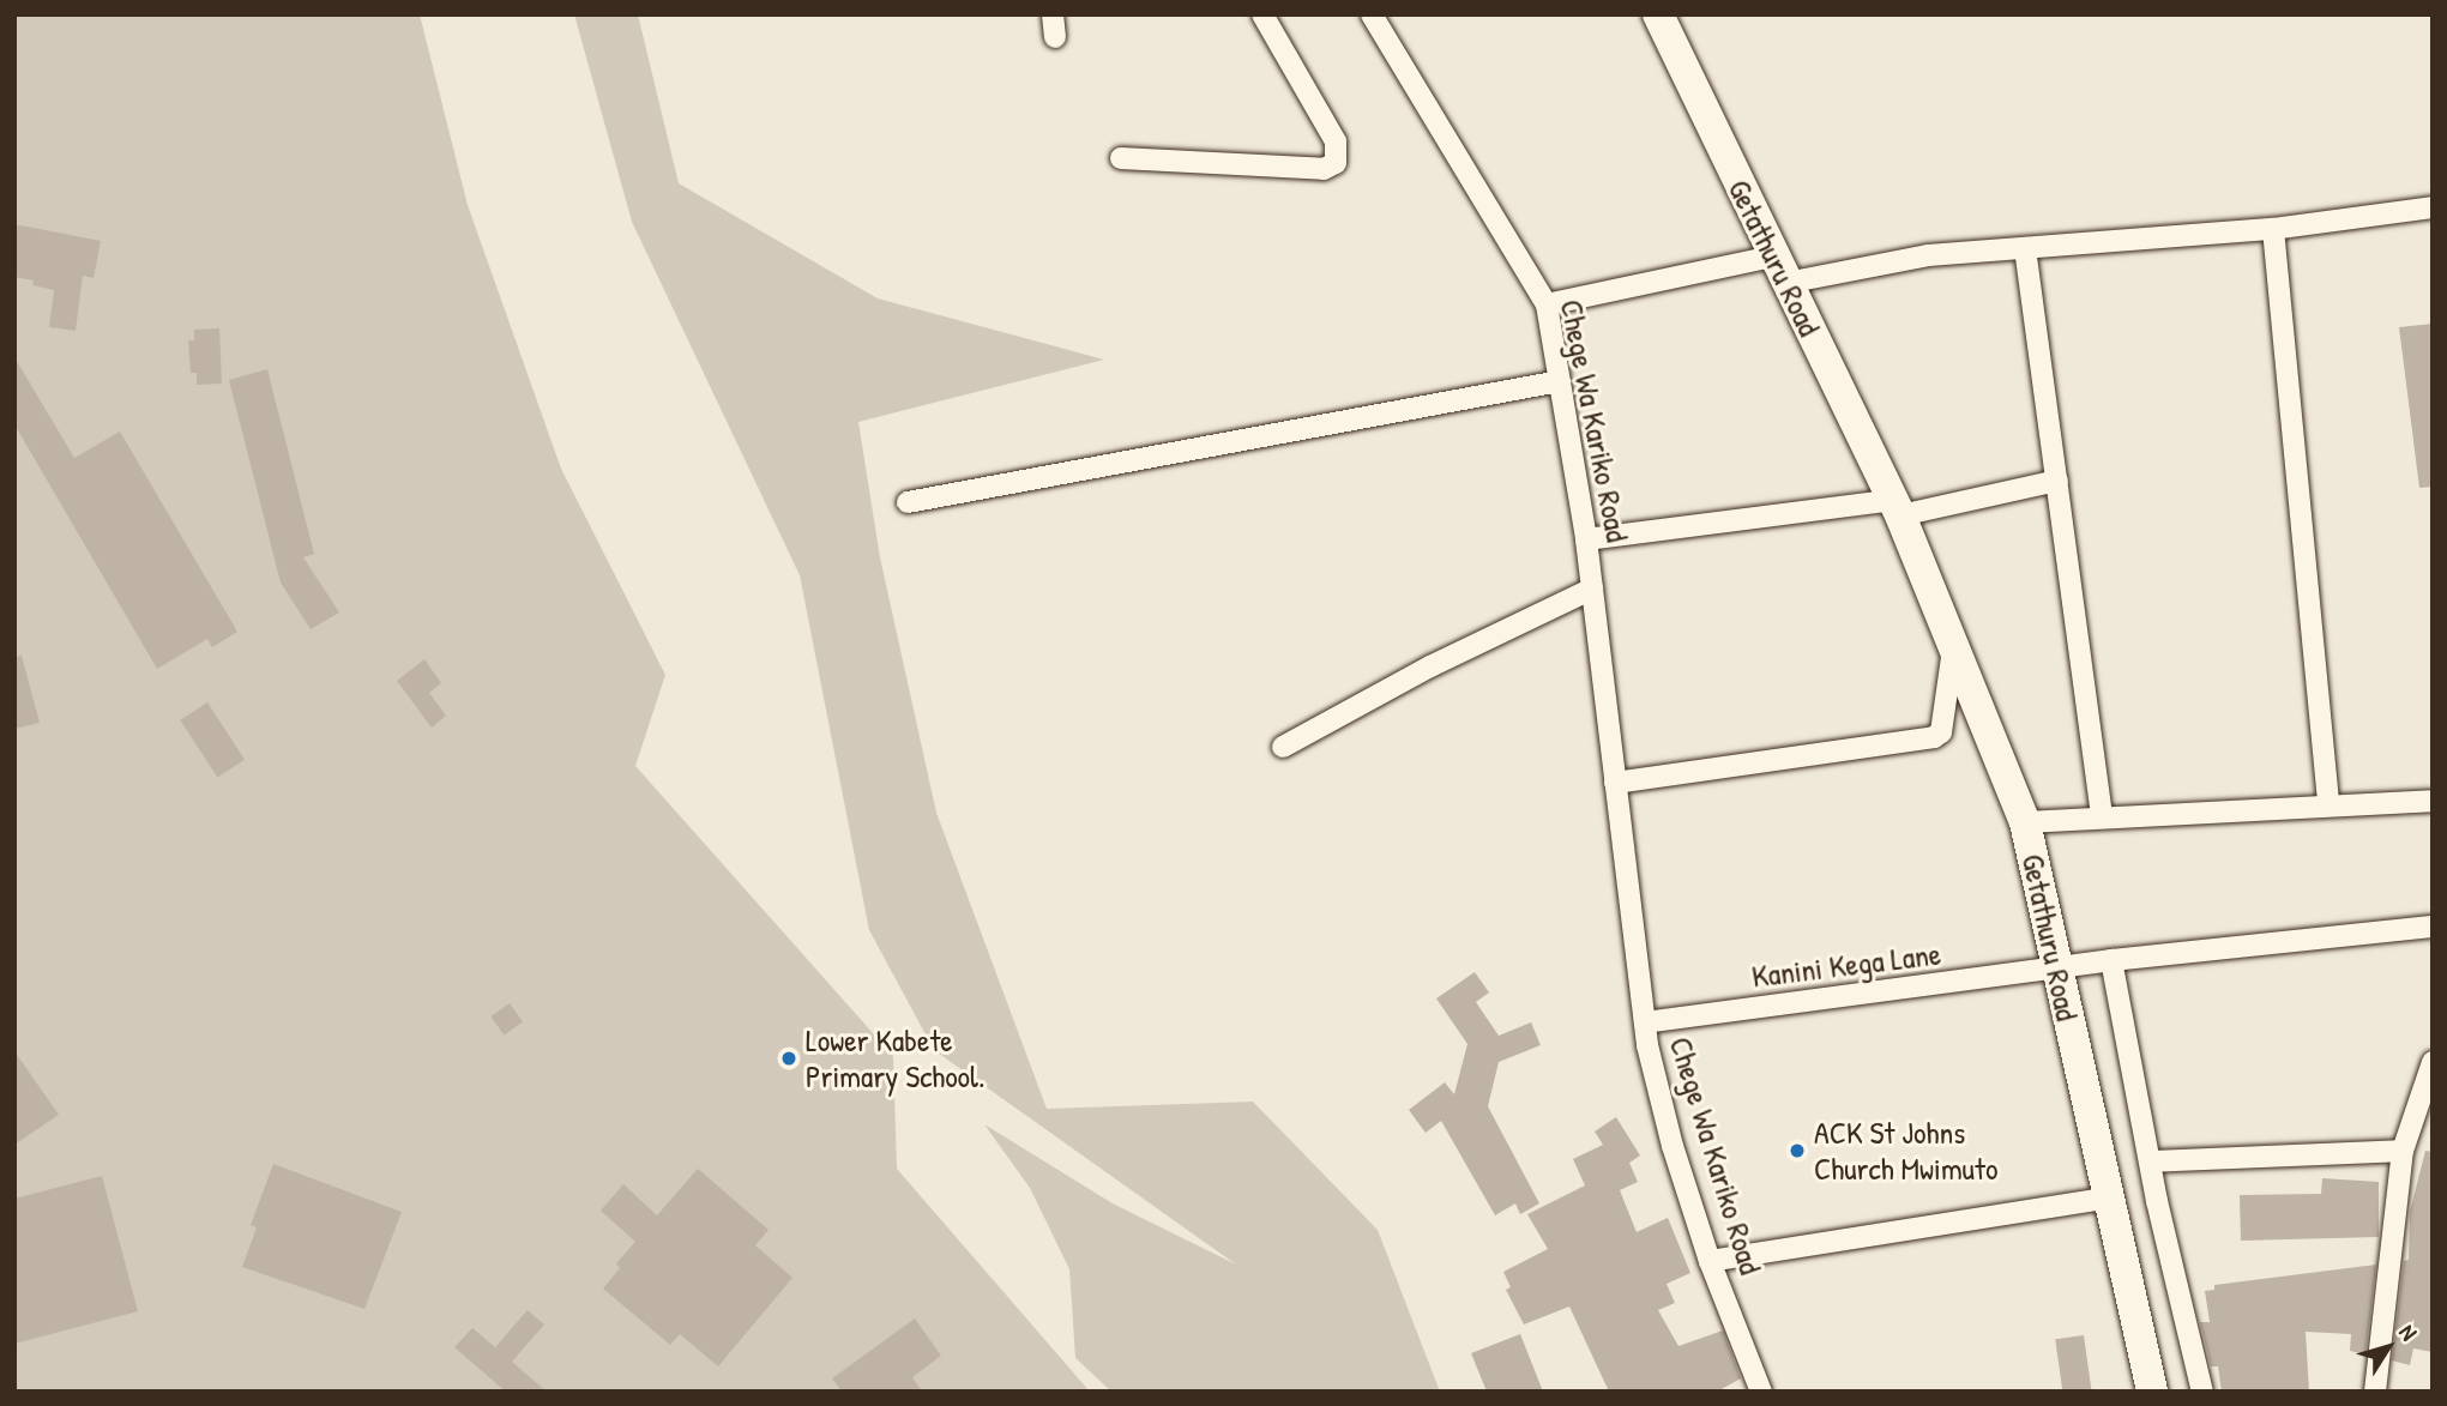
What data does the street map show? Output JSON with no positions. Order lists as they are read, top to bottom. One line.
{"streets":{"main road":["Getathuru Road"],"street":["Chege Wa Kariko Road","Kanini Kega Lane"]},"crossings":[["Getathuru Road","Kanini Kega Lane"],["Chege Wa Kariko Road","Kanini Kega Lane"]],"places":["Lower Kabete Primary School.","ACK St Johns Church Mwimuto"],"north":"top right"}
